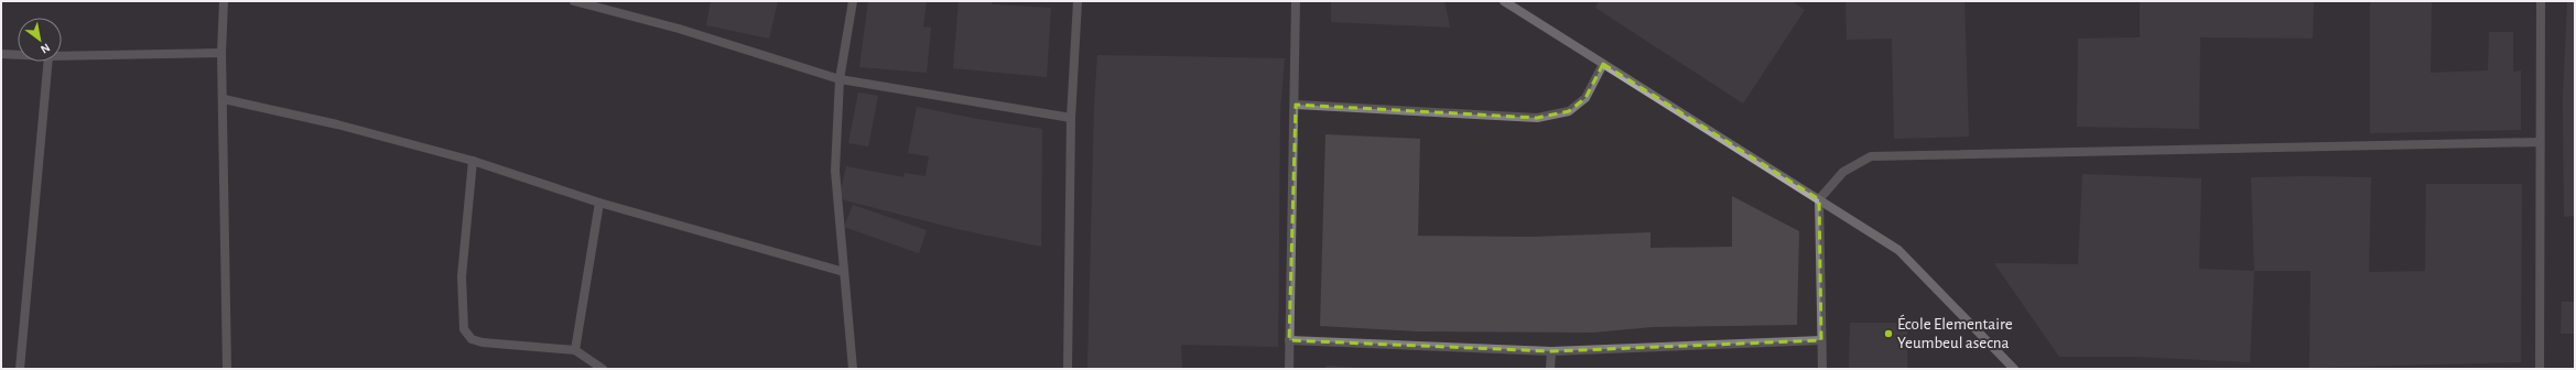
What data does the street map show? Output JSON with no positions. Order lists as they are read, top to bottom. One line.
{"places":["École Elementaire Yeumbeul asecna"],"north":"bottom right"}
